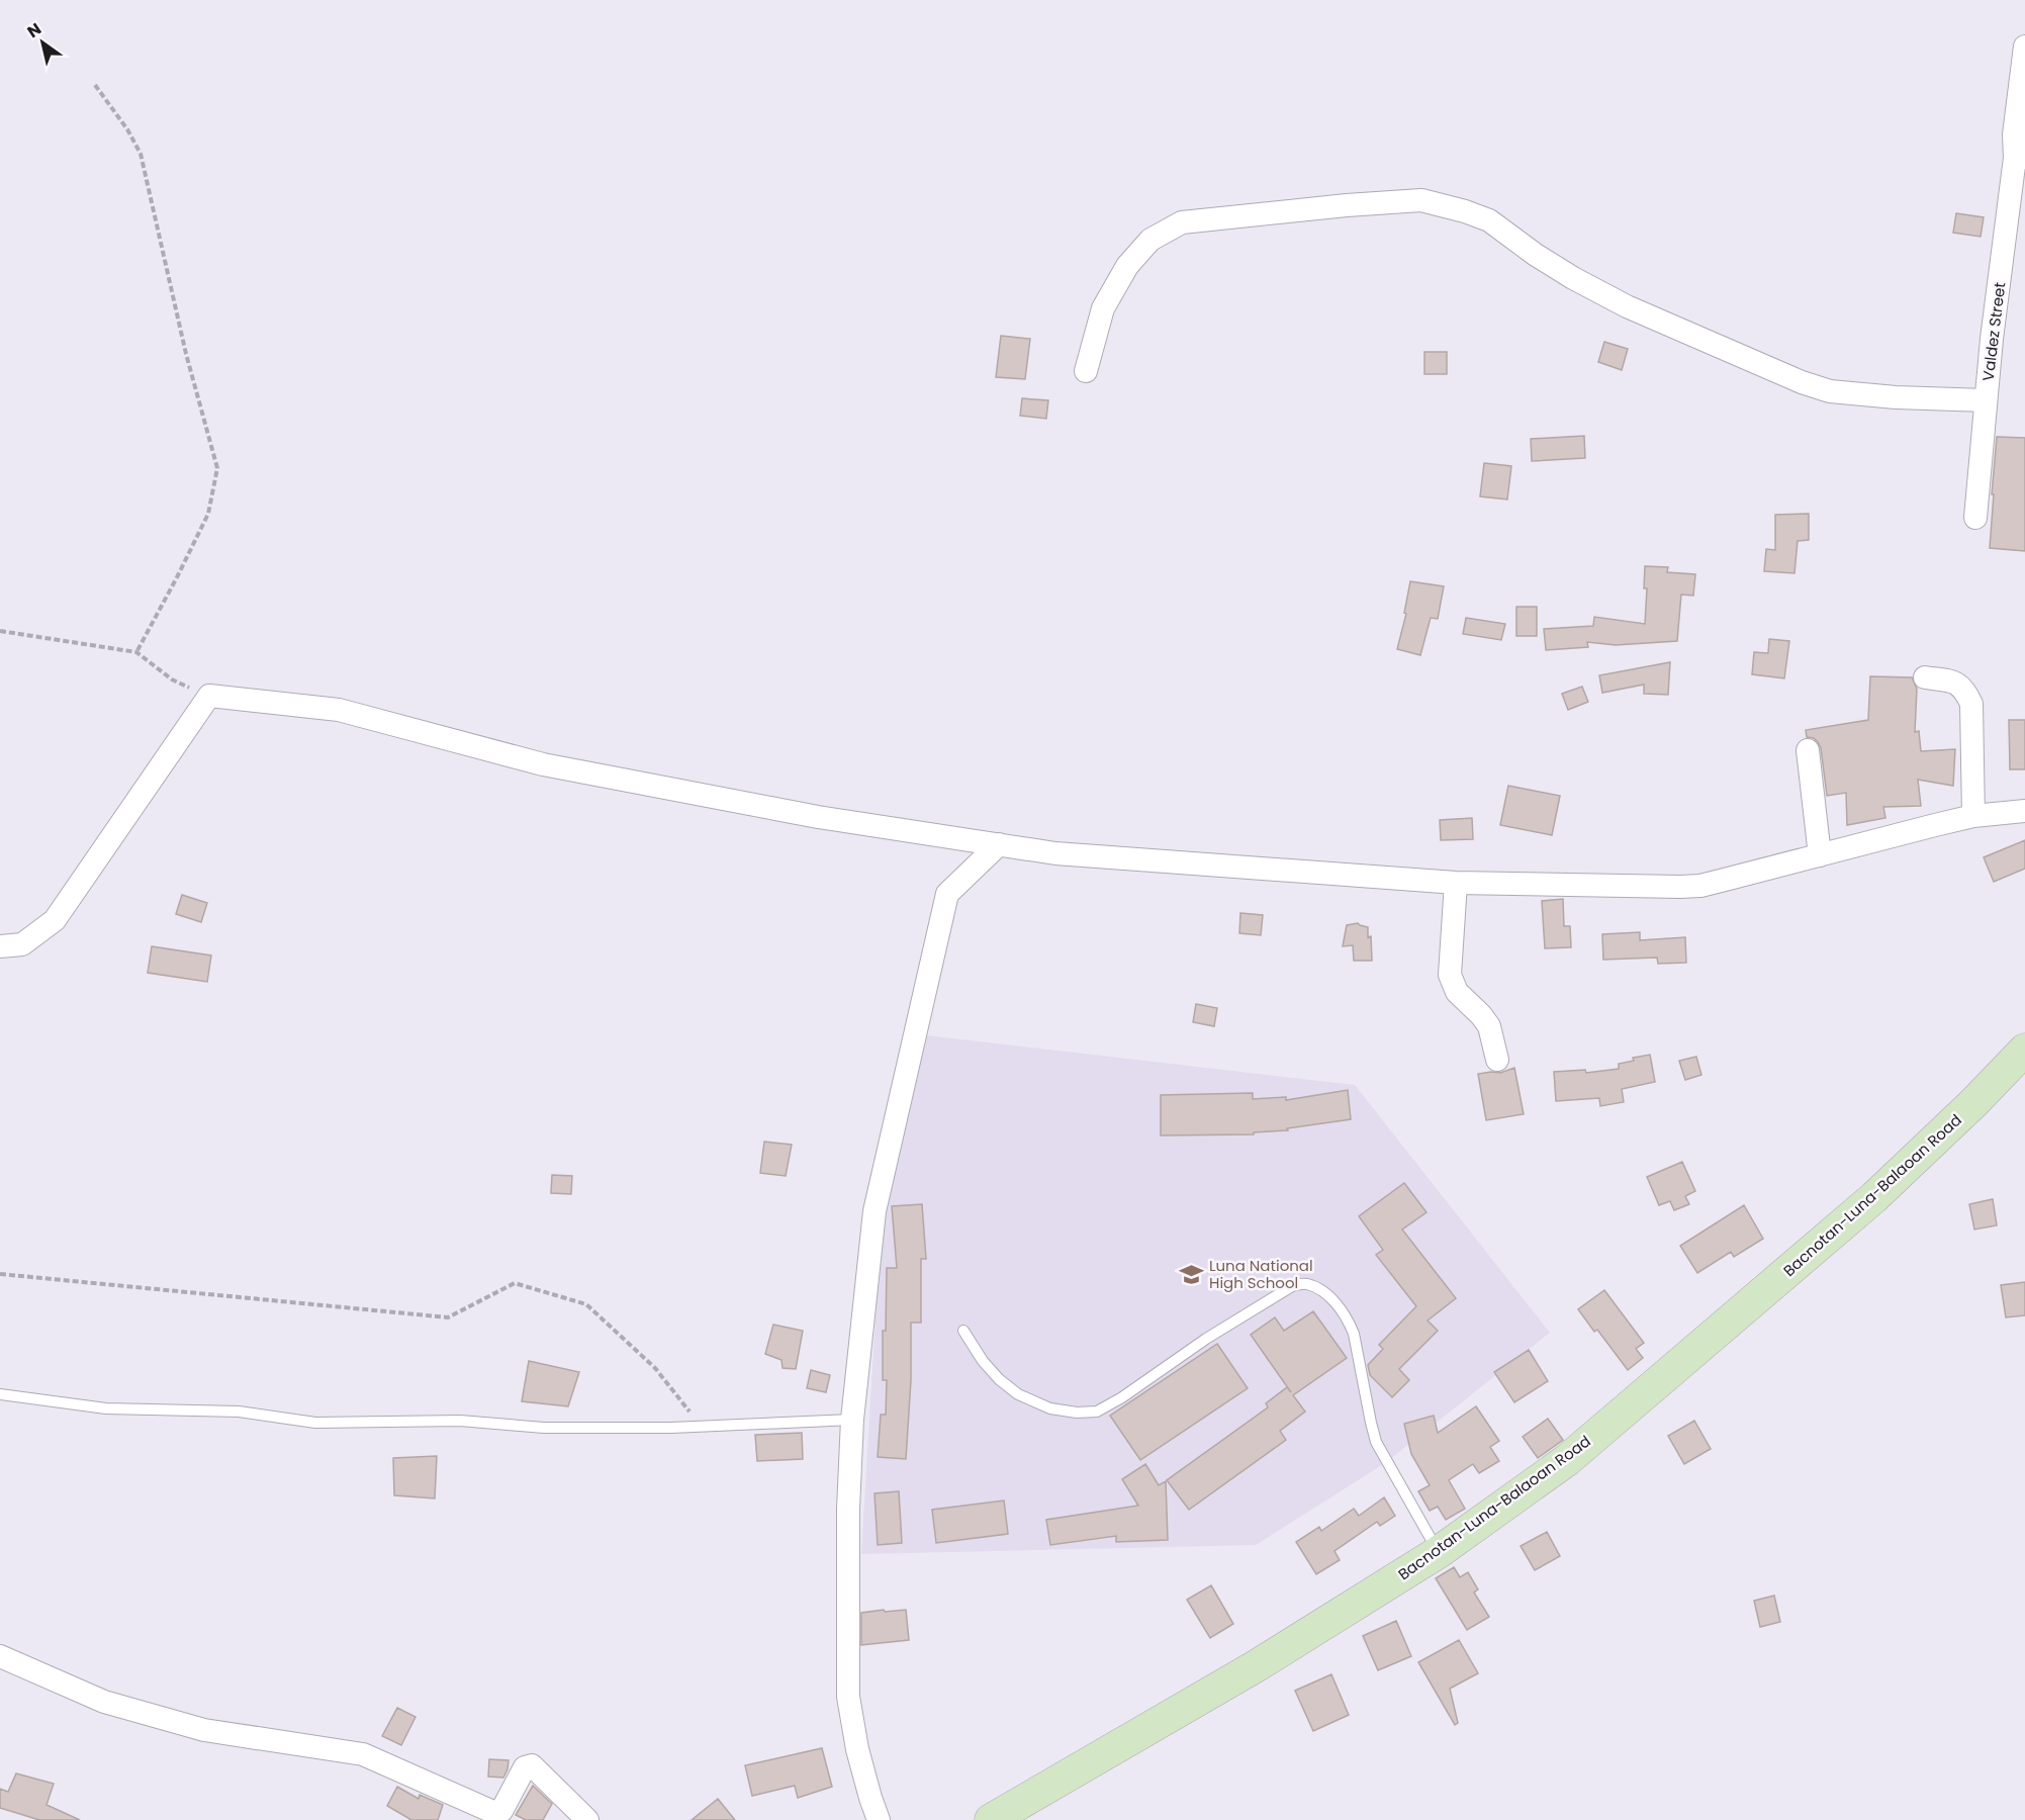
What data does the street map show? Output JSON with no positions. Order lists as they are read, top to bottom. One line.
{"streets":{"main road":["Bacnotan-Luna-Balaoan Road"],"street":["Valdez Street"]},"places":{"school or university":["Luna National High School"]},"north":"top left"}
